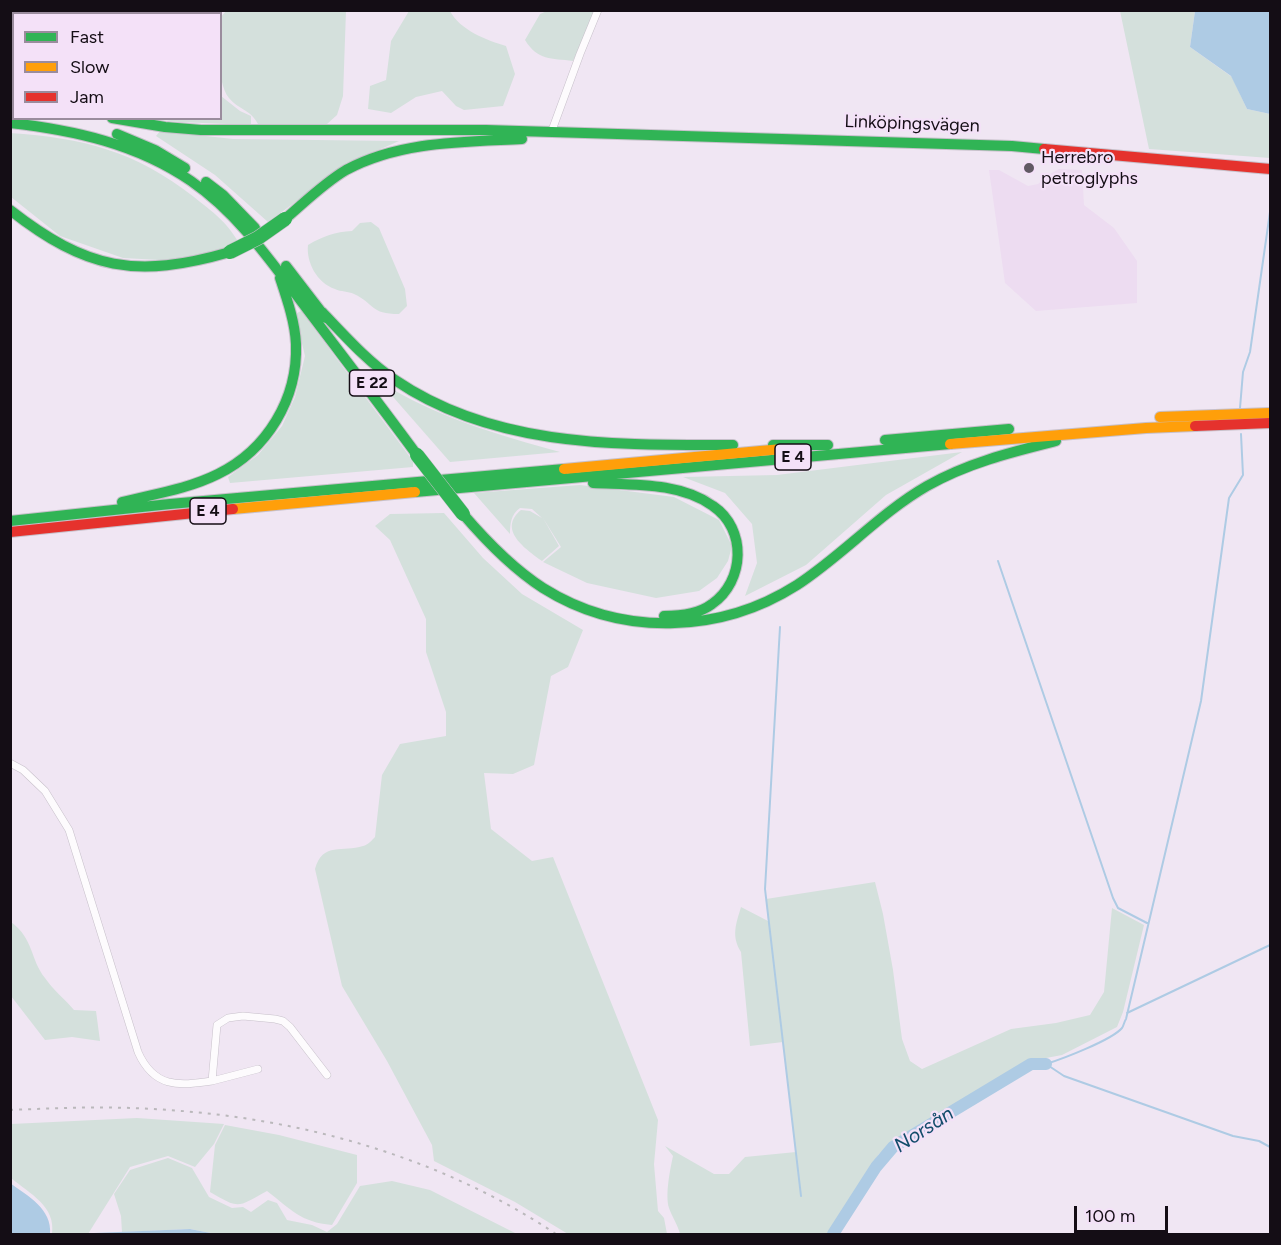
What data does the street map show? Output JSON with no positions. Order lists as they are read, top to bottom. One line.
{"streets":{"main road":["Linköpingsvägen","E 22","E 4"]},"water":["Norsån"],"places":["Herrebro petroglyphs"],"legend":["Fast","Slow","Jam"],"scale_bar":"100 m"}
